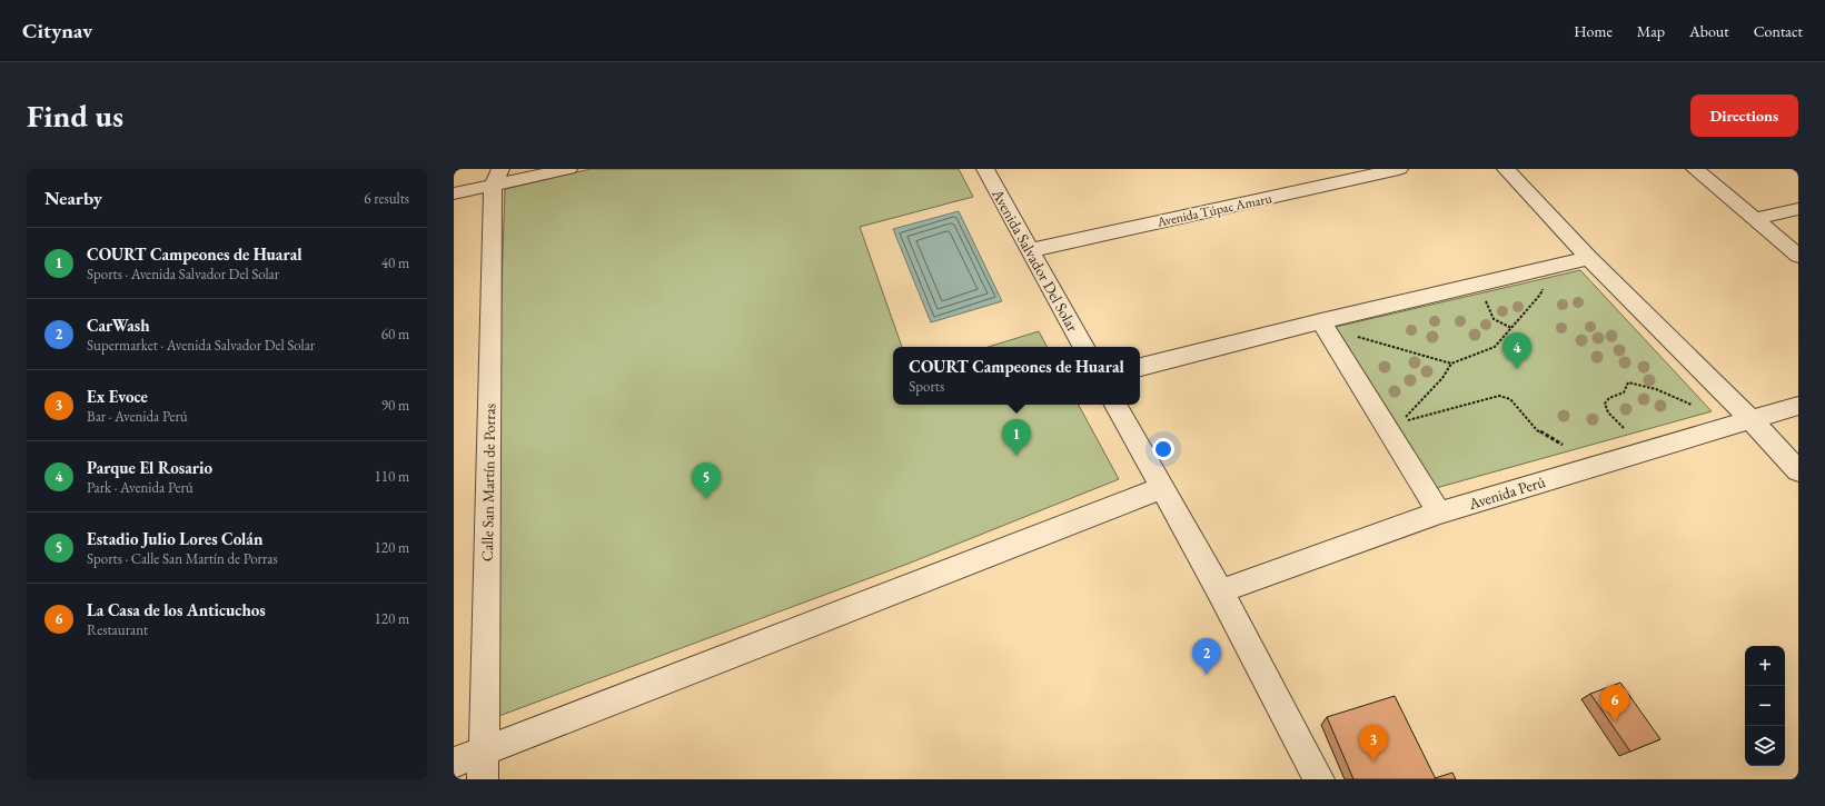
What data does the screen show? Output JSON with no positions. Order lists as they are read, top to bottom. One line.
{"streets":{"street":["Avenida Túpac Amaru","Avenida Salvador Del Solar","Calle San Martín de Porras","Avenida Perú"]},"crossings":[["Avenida Túpac Amaru","Avenida Salvador Del Solar"]],"page":{"header":"Citynav","nav":["Home","Map","About","Contact"],"buttons":"Directions","title":"Find us","heading":["Nearby","6 results"],"list":[{"mark":"1","name":"COURT Campeones de Huaral","note":"Sports · Avenida Salvador Del Solar","value":"40 m"},{"mark":"2","name":"CarWash","note":"Supermarket · Avenida Salvador Del Solar","value":"60 m"},{"mark":"3","name":"Ex Evoce","note":"Bar · Avenida Perú","value":"90 m"},{"mark":"4","name":"Parque El Rosario","note":"Park · Avenida Perú","value":"110 m"},{"mark":"5","name":"Estadio Julio Lores Colán","note":"Sports · Calle San Martín de Porras","value":"120 m"},{"mark":"6","name":"La Casa de los Anticuchos","note":"Restaurant","value":"120 m"}],"pins":["4","1","5","2","6","3"],"popup":["COURT Campeones de Huaral","Sports"],"map_buttons":["+","−"]}}
